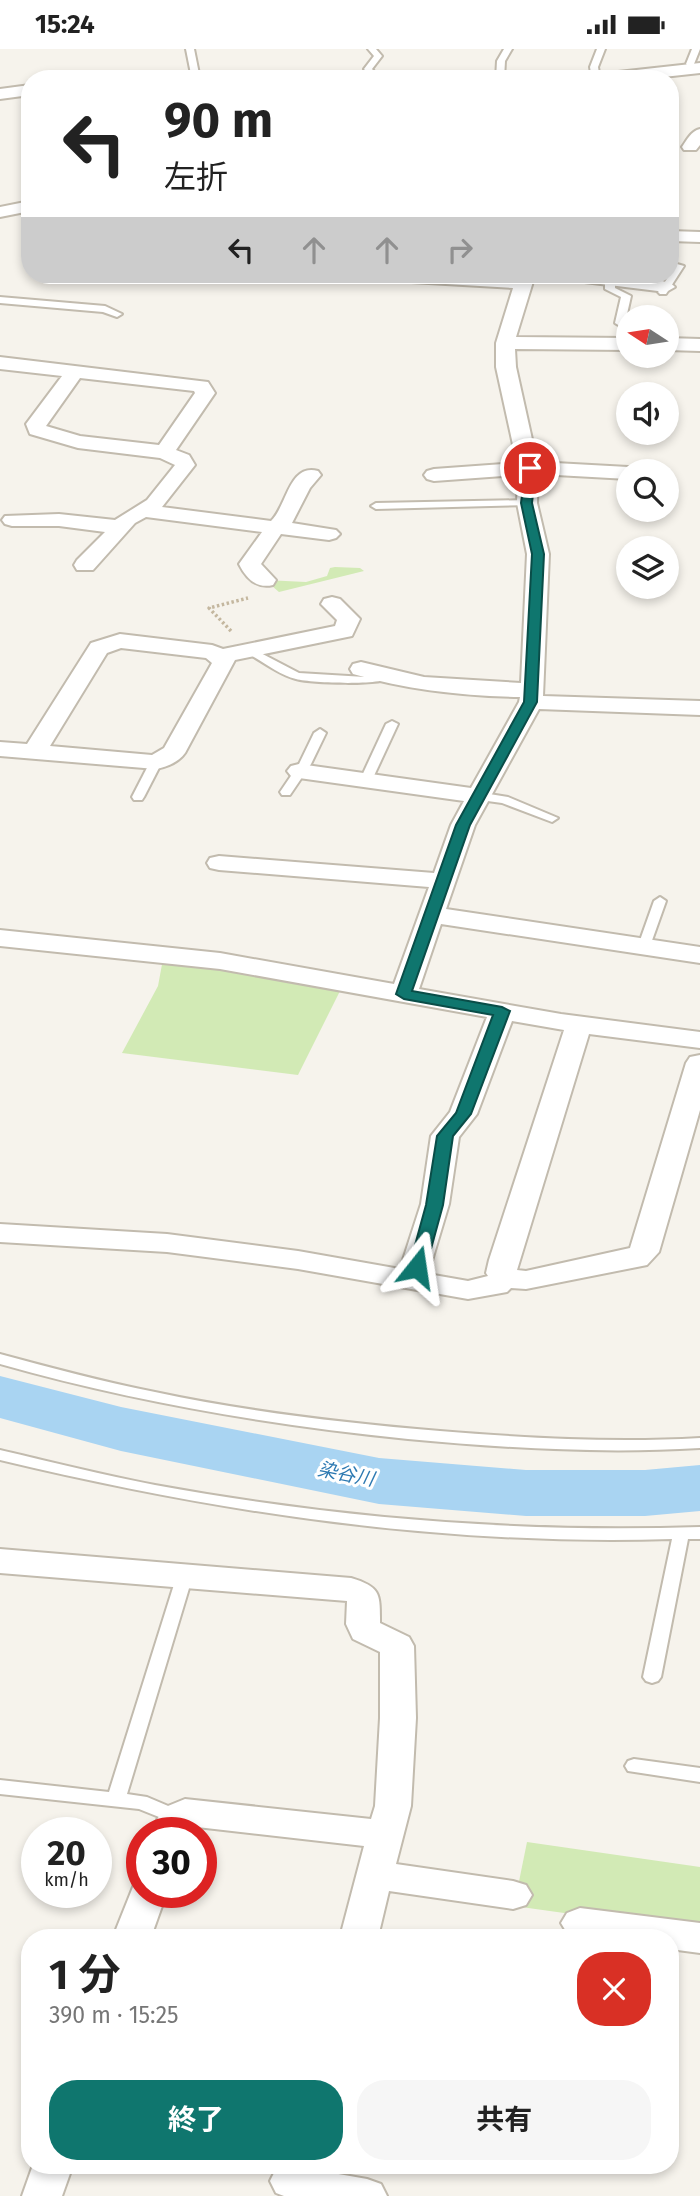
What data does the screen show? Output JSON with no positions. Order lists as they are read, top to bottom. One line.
{"water":["染谷川"],"north":"left","page":{"status":"15:24","turn":["90 m","左折"],"speed":"20 km/h","limit":"30","heading":["1 分","390 m · 15:25"],"buttons":["終了","共有"]}}
